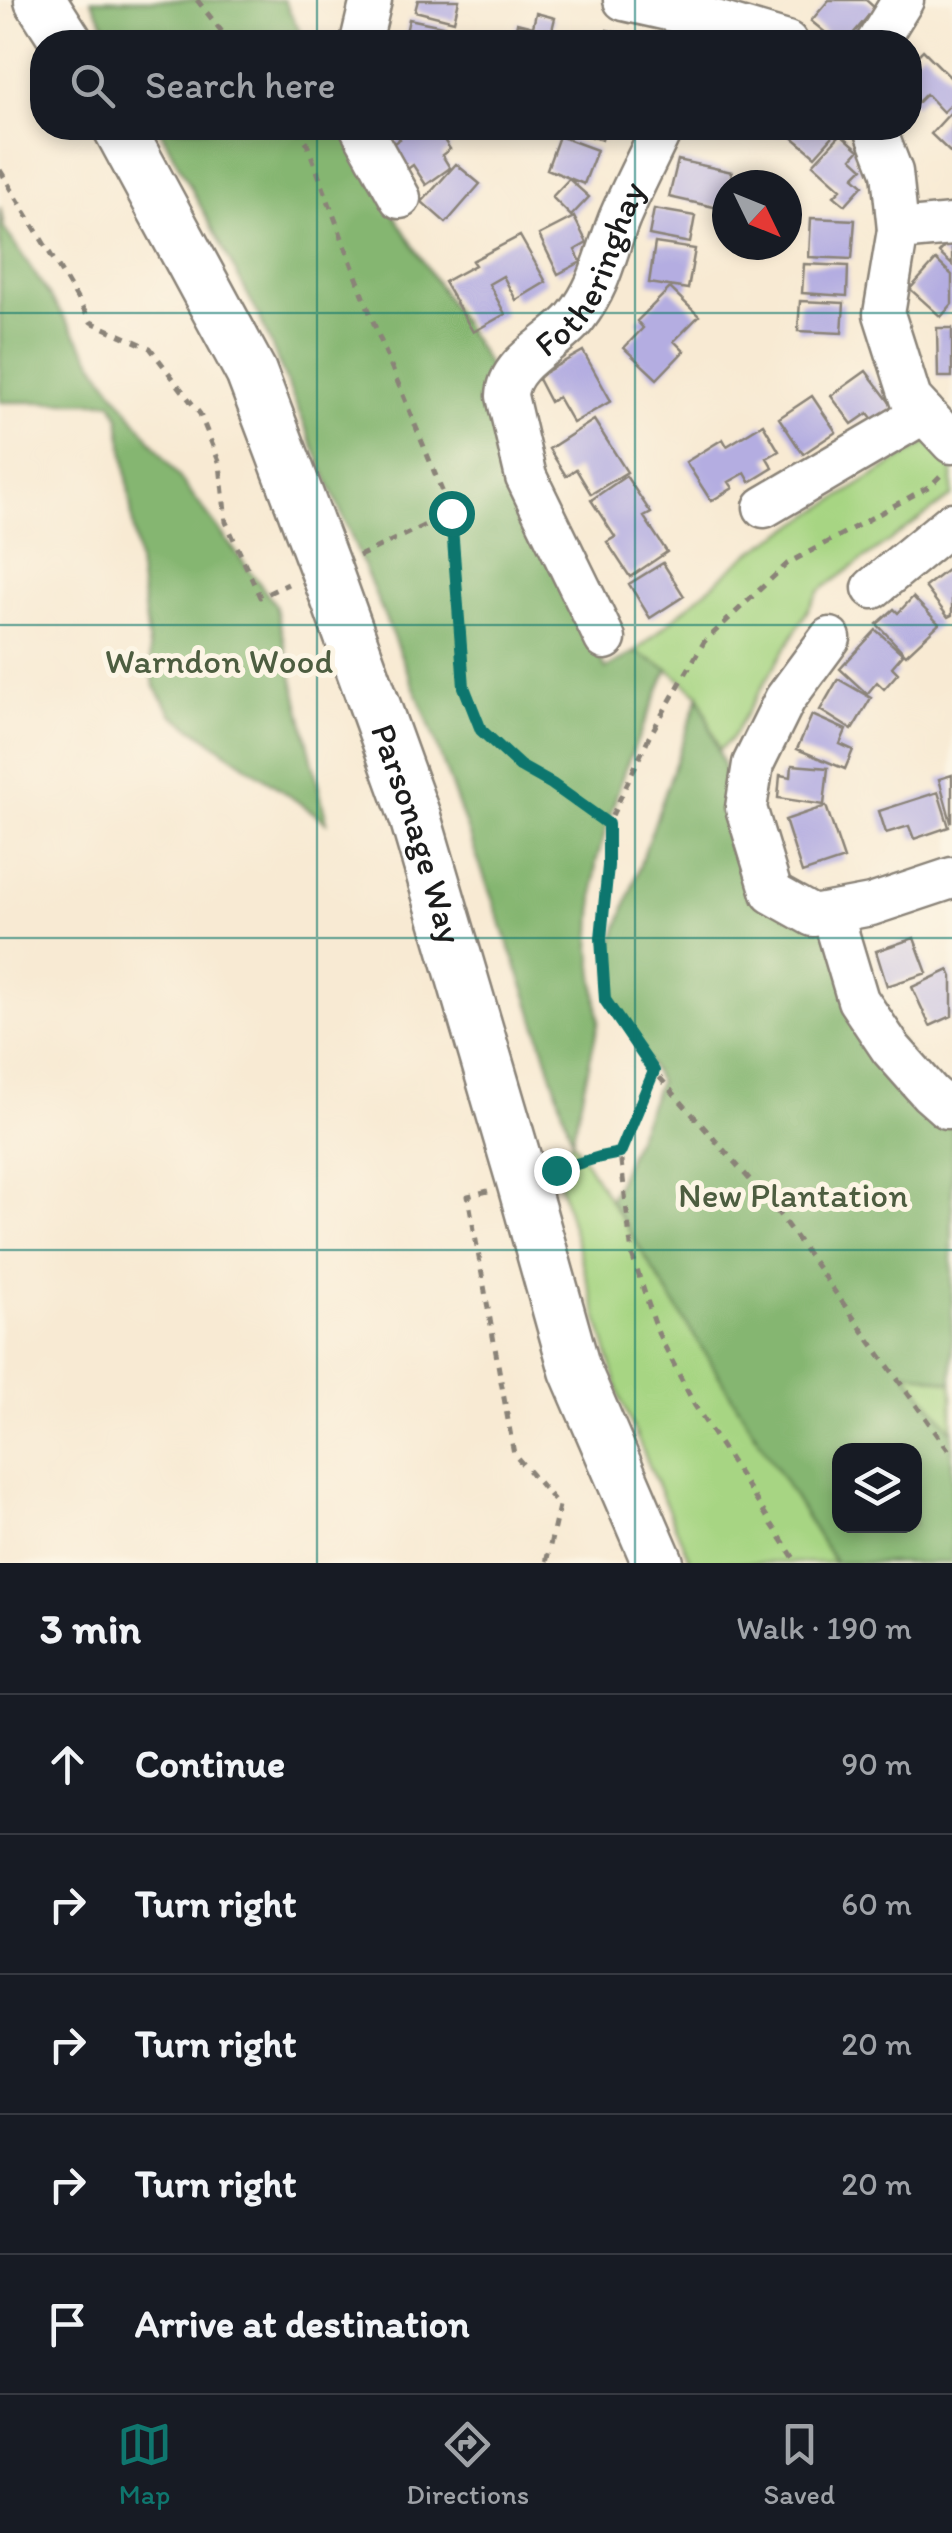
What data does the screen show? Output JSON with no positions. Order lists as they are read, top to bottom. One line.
{"streets":{"main road":["Parsonage Way"],"street":["Fotheringhay"]},"parks":["Warndon Wood","New Plantation"],"north":"bottom right","page":{"search":"Search here","heading":["3 min","Walk · 190 m"],"list":[["Continue","90 m"],["Turn right","60 m"],["Turn right","20 m"],["Turn right","20 m"],"Arrive at destination"],"nav":["Map","Directions","Saved"]}}
